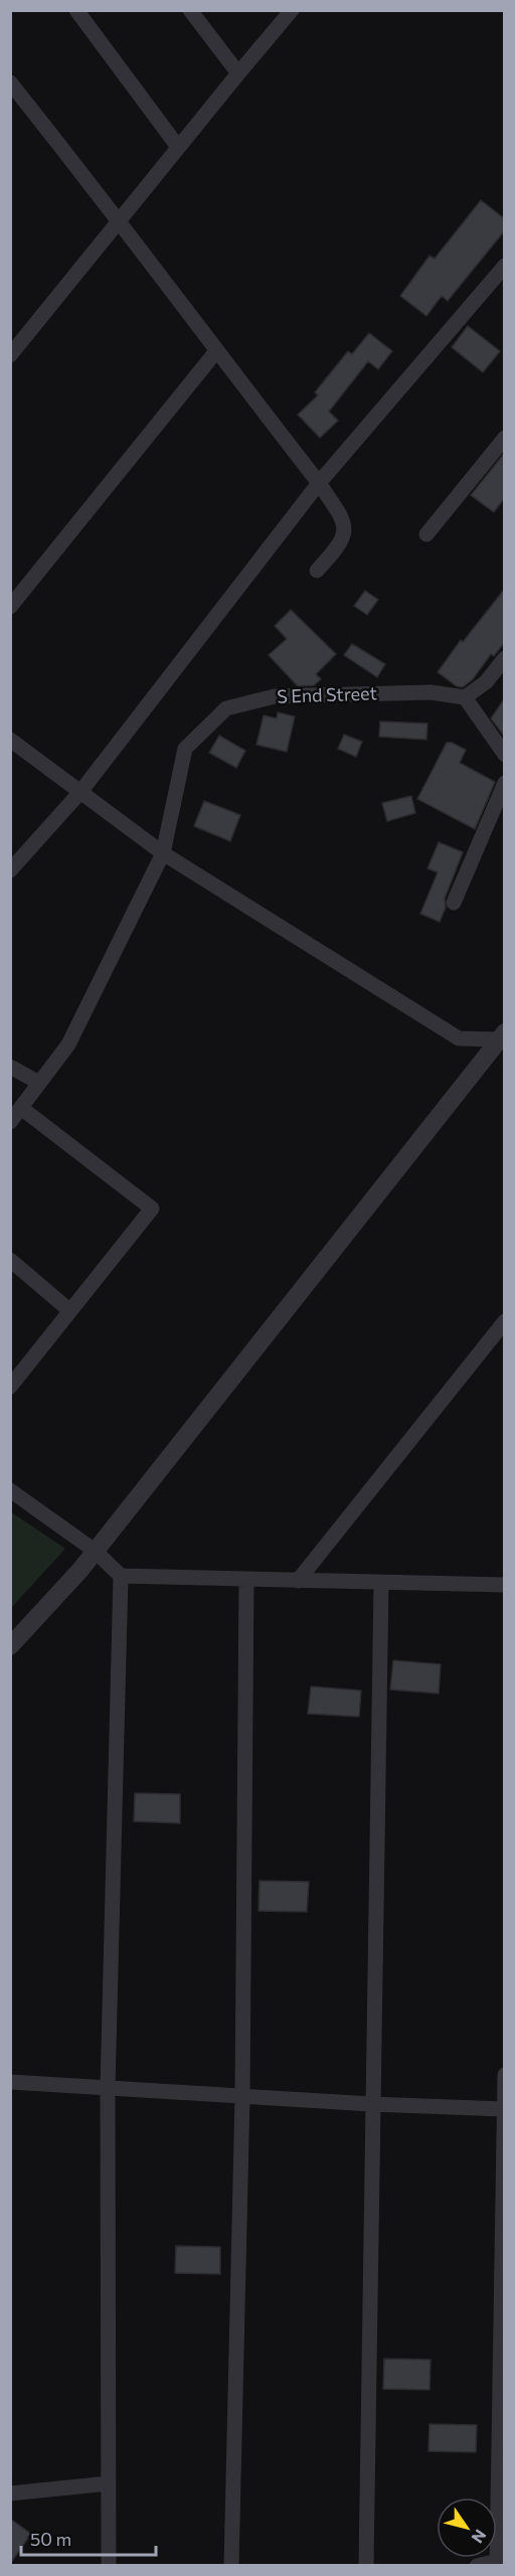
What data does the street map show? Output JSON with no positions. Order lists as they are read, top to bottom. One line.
{"streets":{"street":["S End Street"]},"scale_bar":"50 m","north":"bottom right"}
